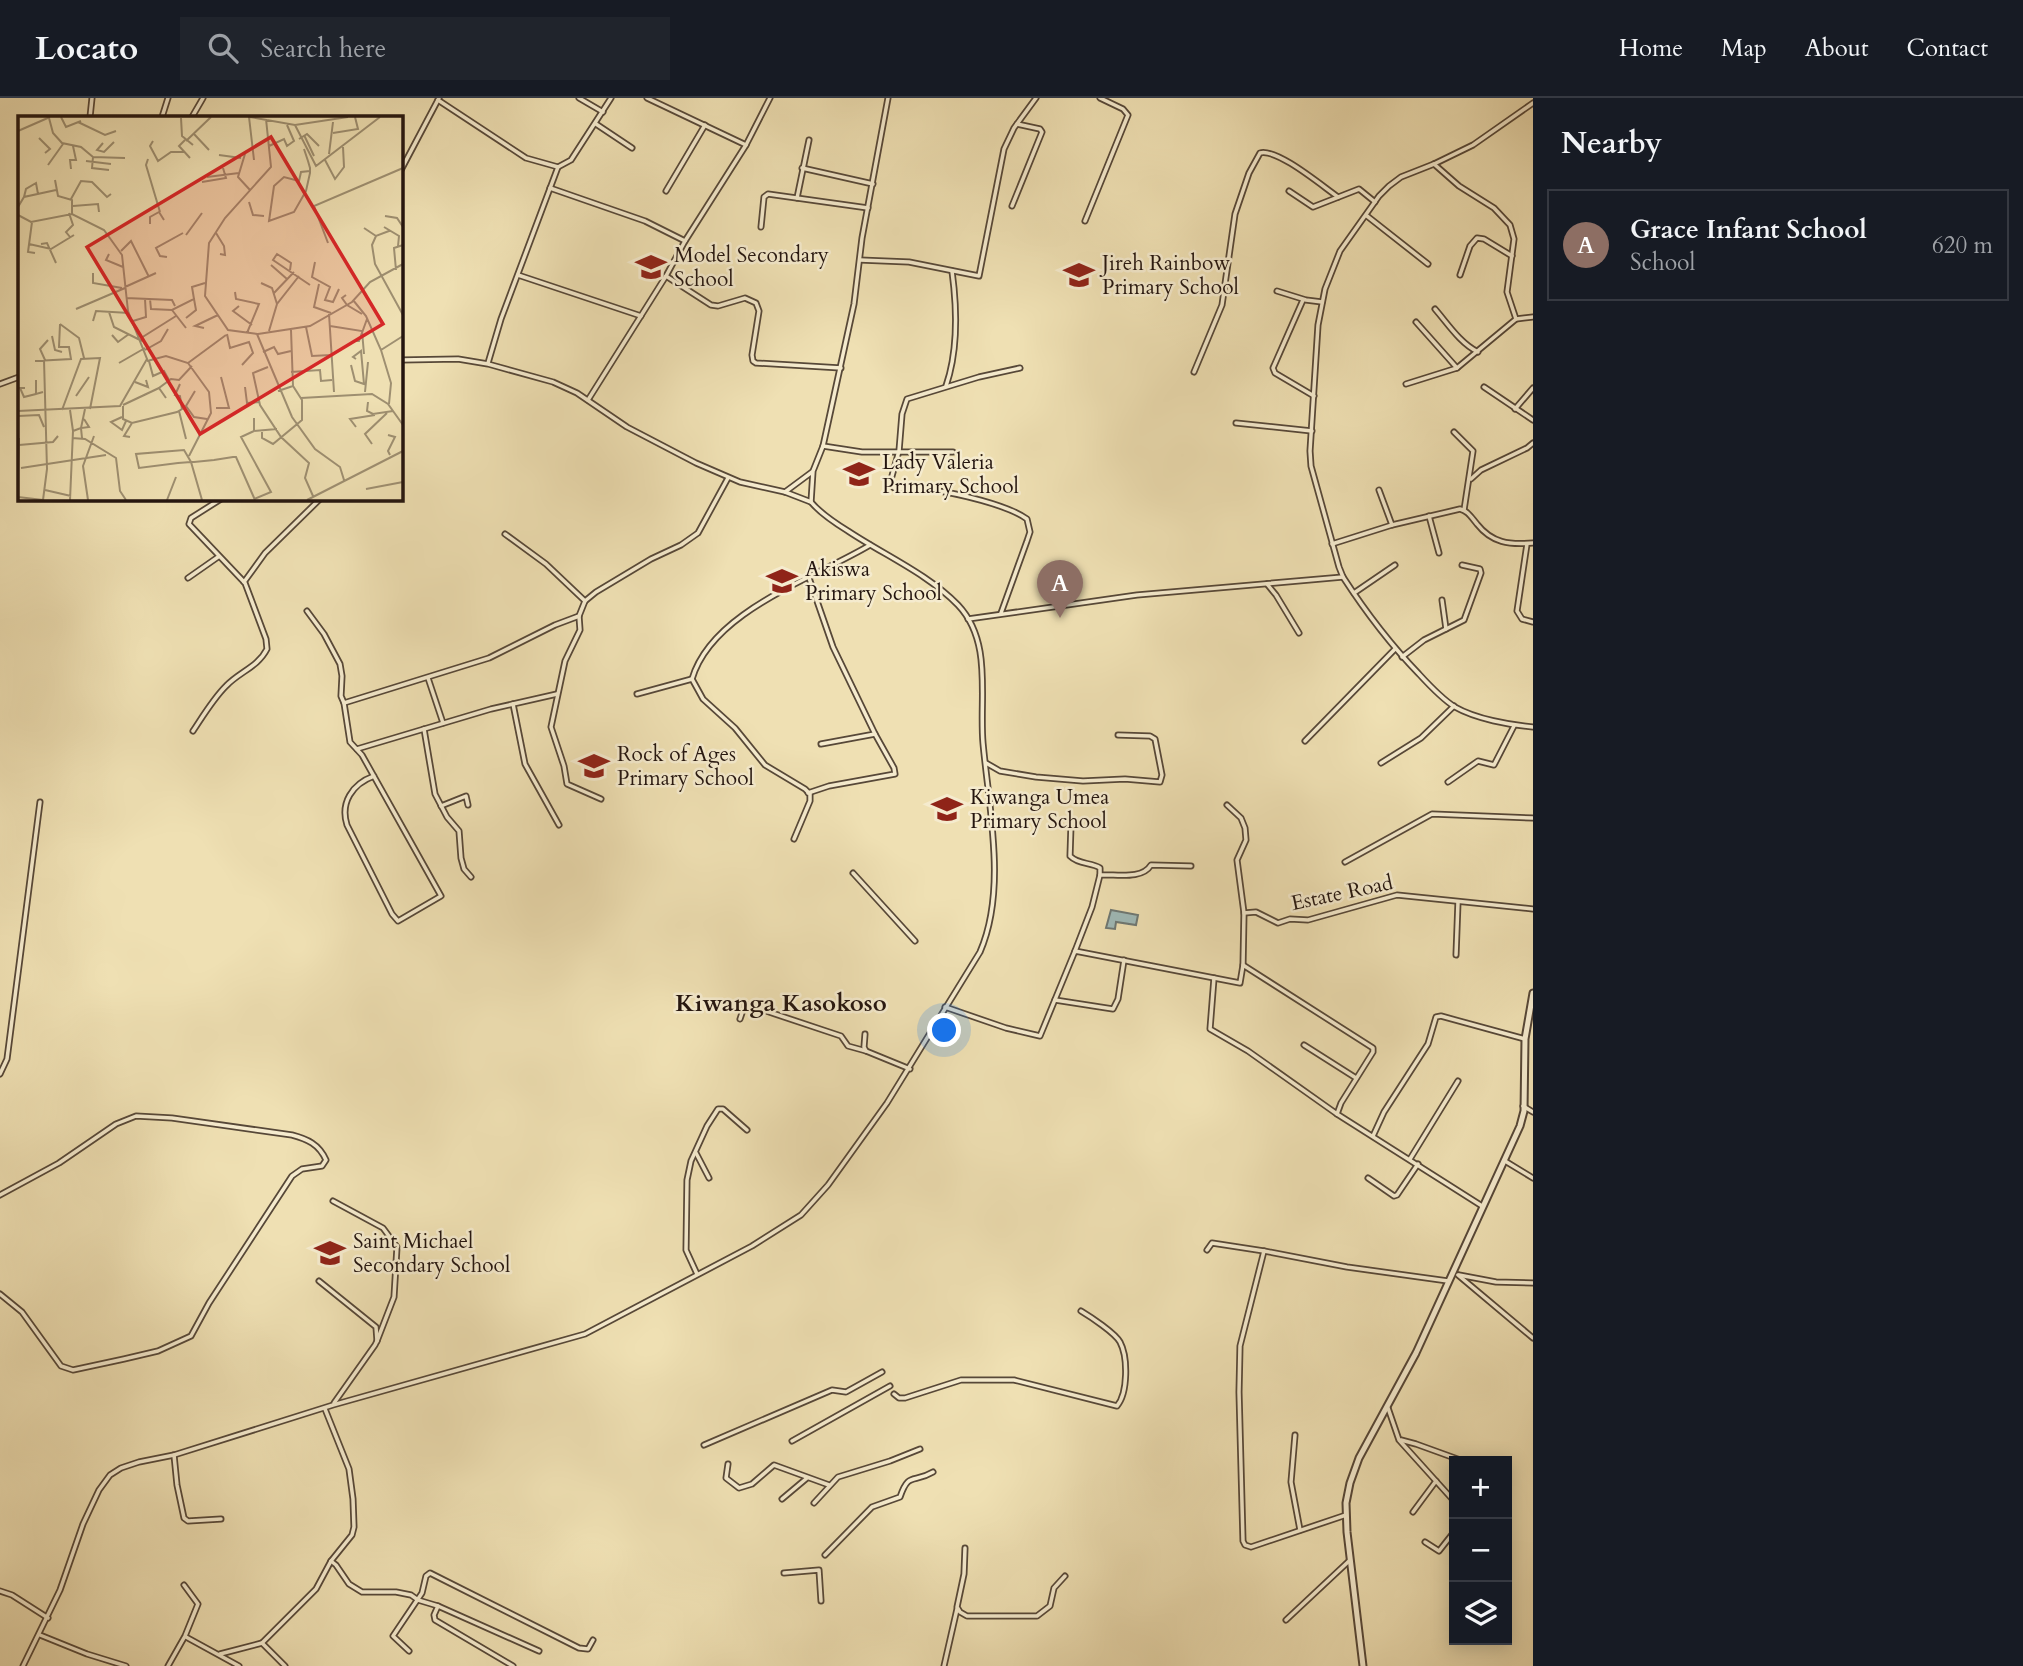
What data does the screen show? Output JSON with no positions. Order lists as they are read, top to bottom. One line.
{"streets":{"street":["Estate Road"]},"districts":["Kiwanga Kasokoso"],"places":{"school or university":["Model Secondary School","Jireh Rainbow Primary School","Lady Valeria Primary School","Akiswa Primary School","Rock of Ages Primary School","Kiwanga Umea Primary School","Saint Michael Secondary School"]},"page":{"header":"Locato","search":"Search here","nav":["Home","Map","About","Contact"],"heading":"Nearby","list":[{"mark":"A","name":"Grace Infant School","note":"School","value":"620 m"}],"pins":"A","map_buttons":["+","−"]}}
